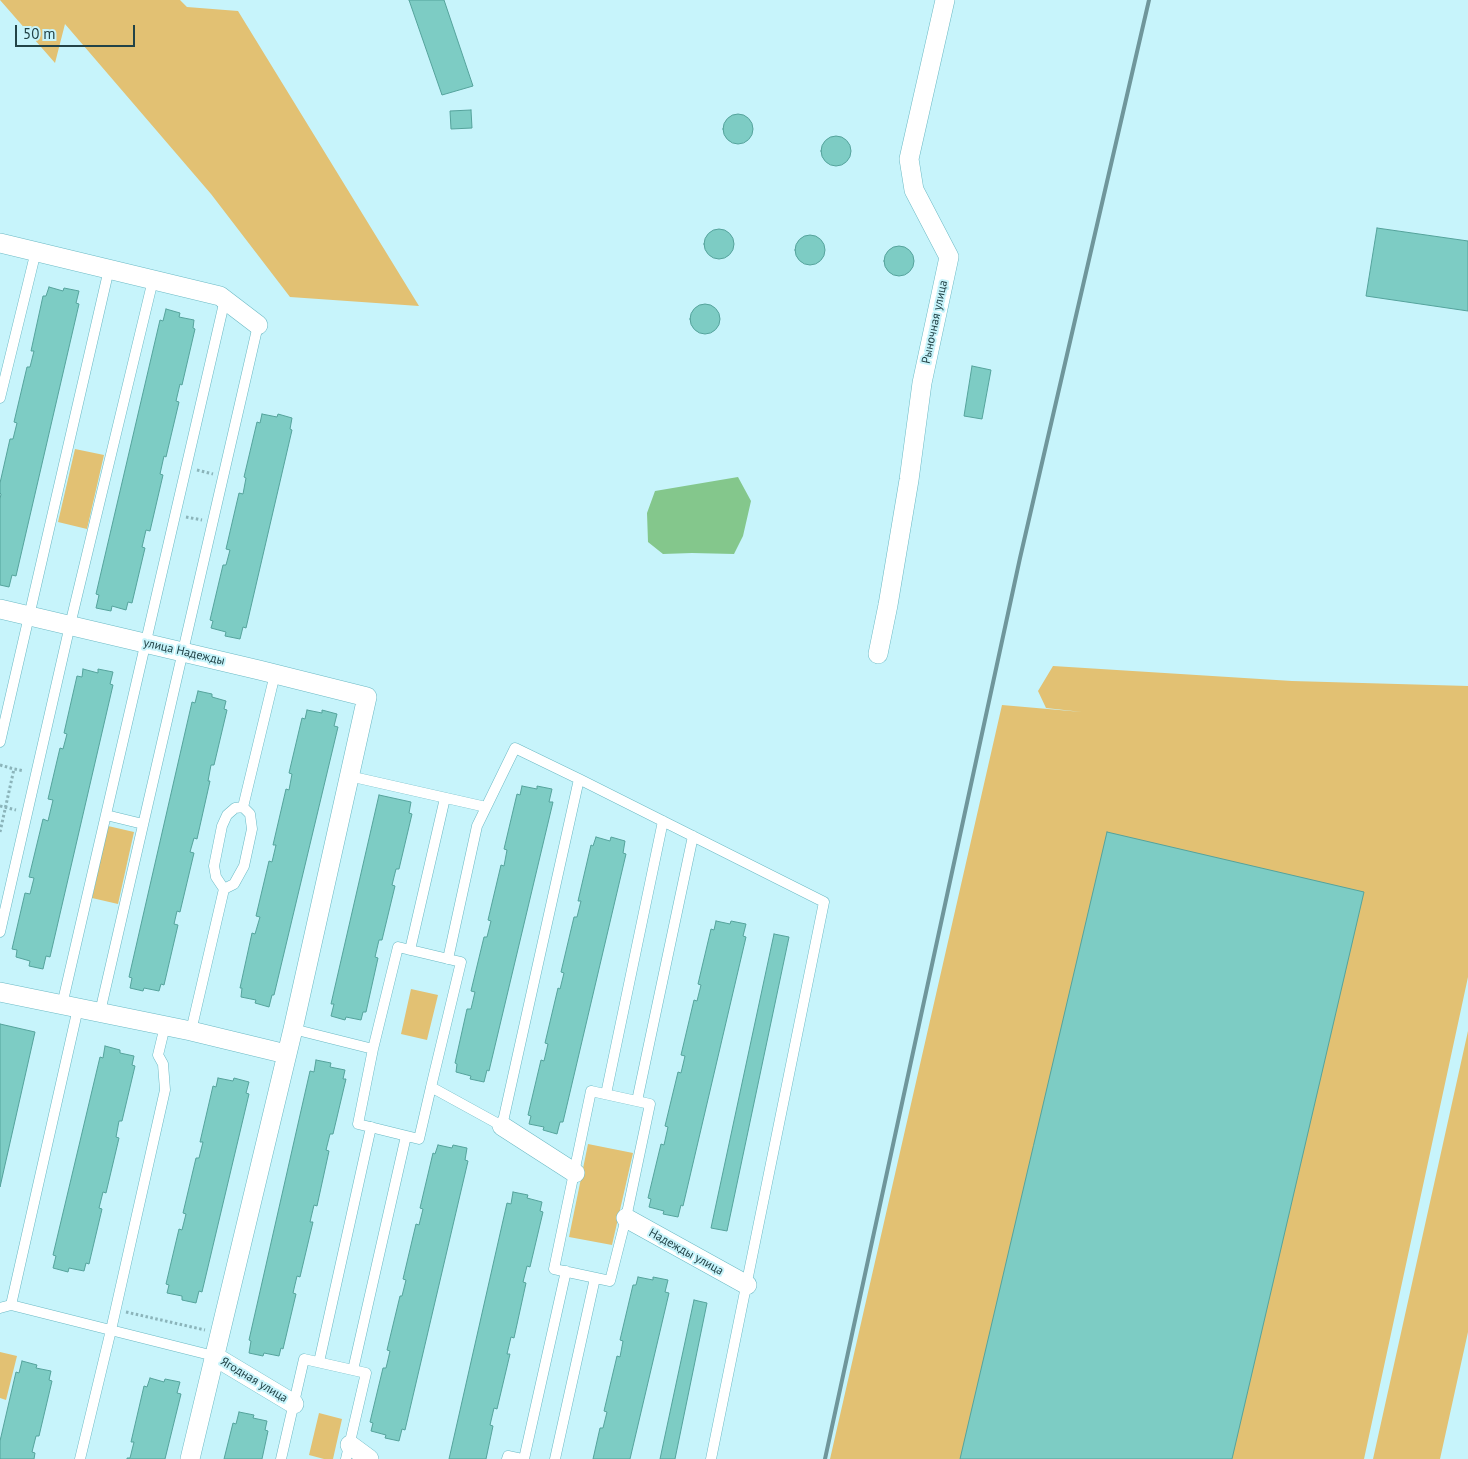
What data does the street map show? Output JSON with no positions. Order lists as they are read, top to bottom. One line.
{"streets":{"street":["Рыночная улица","улица Надежды","Надежды улица","Ягодная улица"]},"scale_bar":"50 m"}
